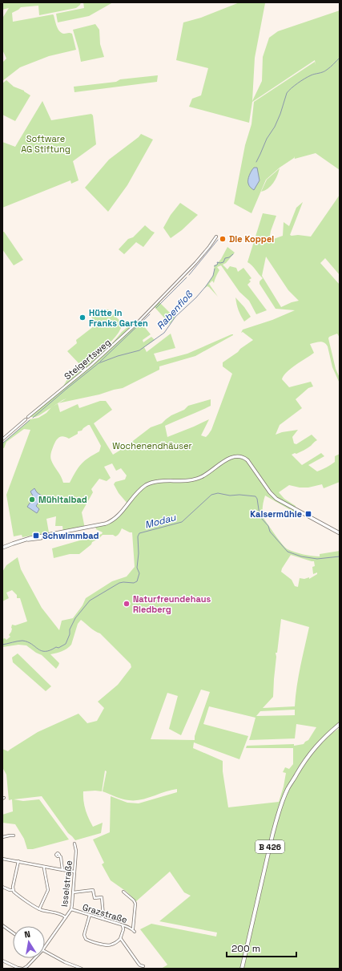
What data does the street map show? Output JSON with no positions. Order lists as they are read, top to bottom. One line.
{"streets":{"main road":["B 426"],"street":["Steigertsweg","Isselstraße","Grazstraße"]},"crossings":[["Isselstraße","Grazstraße"]],"water":["Rabenfloß","Modau"],"parks":["Software AG Stiftung","Wochenendhäuser"],"places":{"other":["Die Koppel","Hütte in Franks Garten","Mühltalbad","Naturfreundehaus Riedberg"],"transit":["Kaisermühle","Schwimmbad"]},"scale_bar":"200 m","north":"top"}
